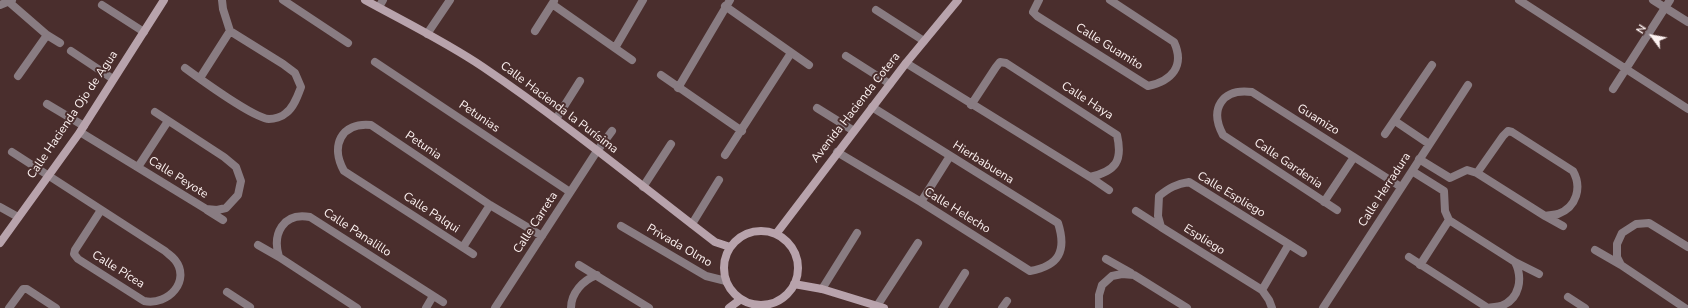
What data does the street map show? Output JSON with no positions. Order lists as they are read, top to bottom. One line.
{"streets":{"street":["Calle Guamito","Calle Haya","Calle Hacienda la Purísima","Avenida Hacienda Cotera","Calle Hacienda Ojo de Agua","Petunias","Guamizo","Petunia","Hierbabuena","Calle Gardenia","Calle Peyote","Calle Herradura","Calle Espliego","Calle Helecho","Calle Palqui","Calle Carreta","Calle Panalillo","Espliego","Privada Olmo","Calle Pícea"]},"crossings":[["Calle Hacienda la Purísima","Avenida Hacienda Cotera"],["Calle Hacienda la Purísima","Calle Carreta"],["Calle Hacienda la Purísima","Privada Olmo"],["Avenida Hacienda Cotera","Hierbabuena"],["Avenida Hacienda Cotera","Calle Helecho"],["Avenida Hacienda Cotera","Privada Olmo"],["Calle Hacienda Ojo de Agua","Calle Peyote"],["Calle Hacienda Ojo de Agua","Calle Pícea"],["Petunias","Calle Carreta"],["Guamizo","Calle Gardenia"],["Guamizo","Calle Herradura"],["Petunia","Calle Palqui"],["Hierbabuena","Calle Helecho"],["Calle Espliego","Espliego"]],"north":"top left"}
